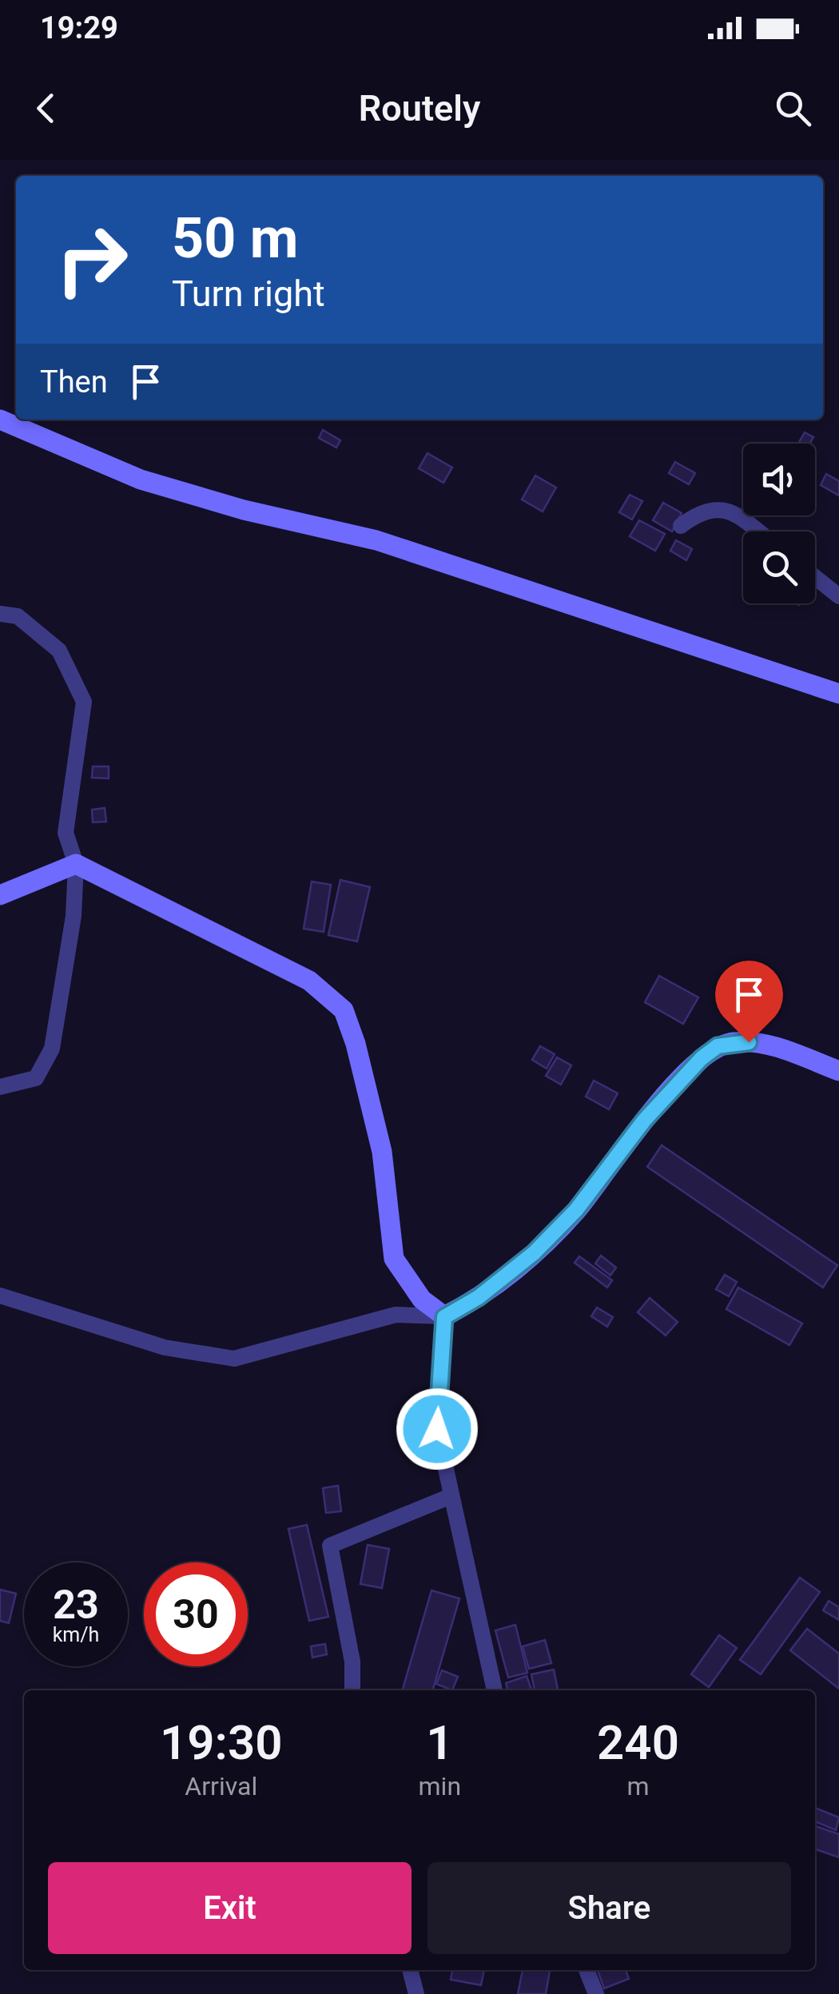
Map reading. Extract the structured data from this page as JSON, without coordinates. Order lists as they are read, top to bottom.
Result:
{
  "page": {
    "status": "19:29",
    "header": "Routely",
    "turn": ["50 m", "Turn right"],
    "then": "Then",
    "speed": "23 km/h",
    "limit": "30",
    "eta": [
      "19:30",
      "Arrival",
      "1",
      "min",
      "240",
      "m"
    ],
    "buttons": ["Exit", "Share"]
  }
}
